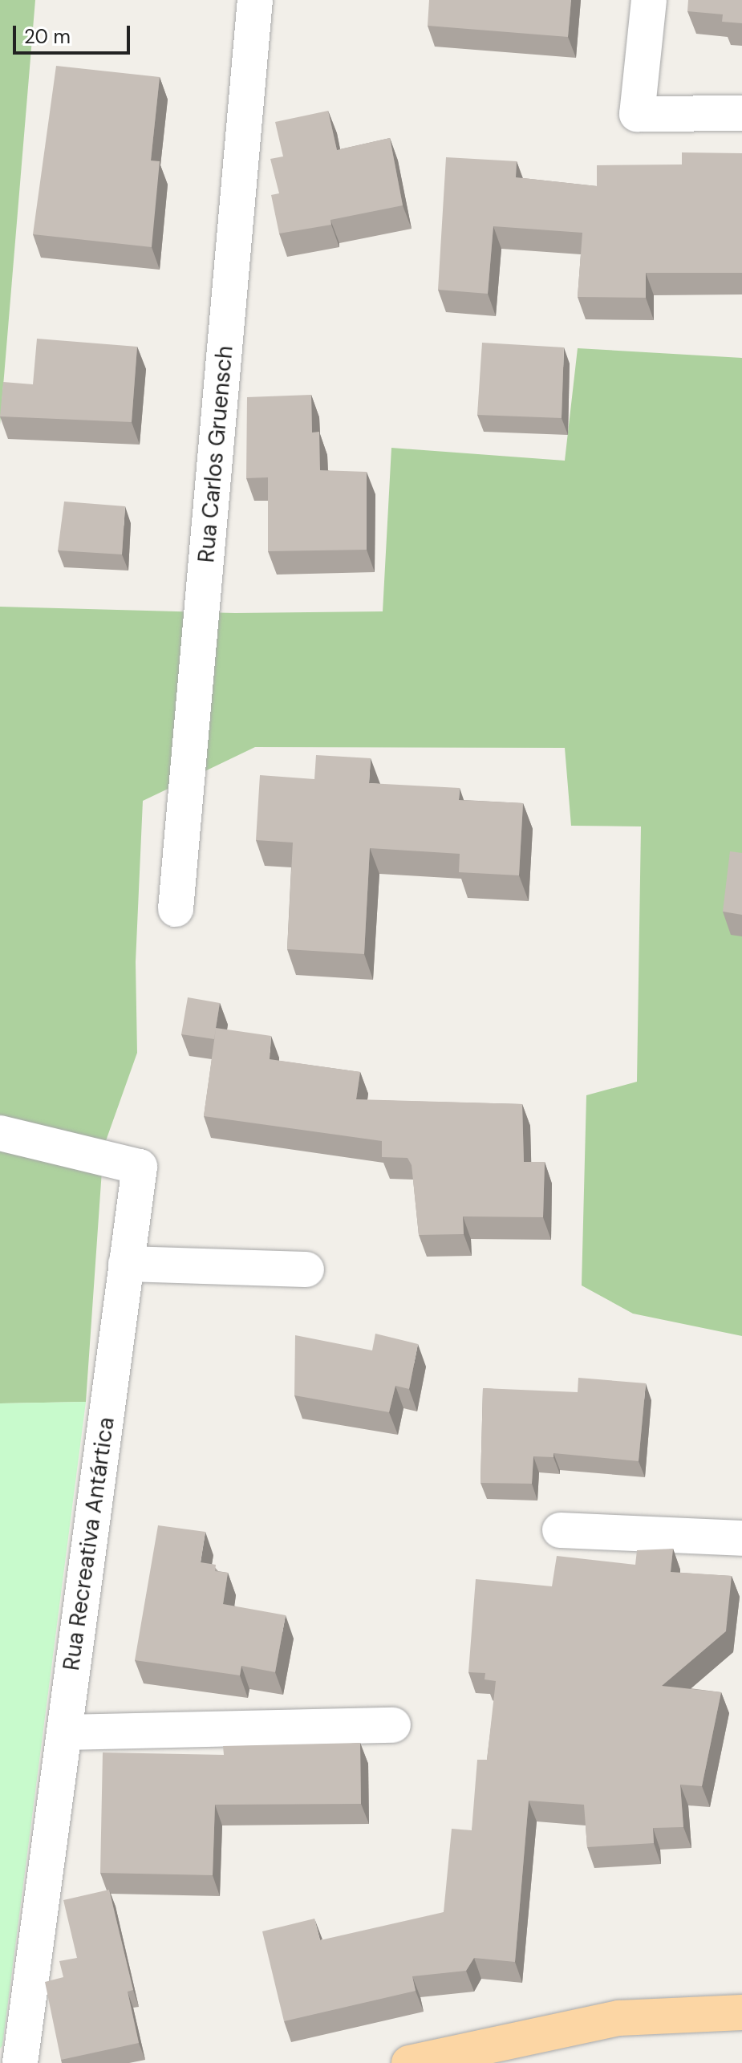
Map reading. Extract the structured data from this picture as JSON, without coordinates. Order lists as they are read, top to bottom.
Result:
{
  "streets": {
    "street": ["Rua Carlos Gruensch", "Rua Recreativa Antártica"]
  },
  "scale_bar": "20 m"
}
